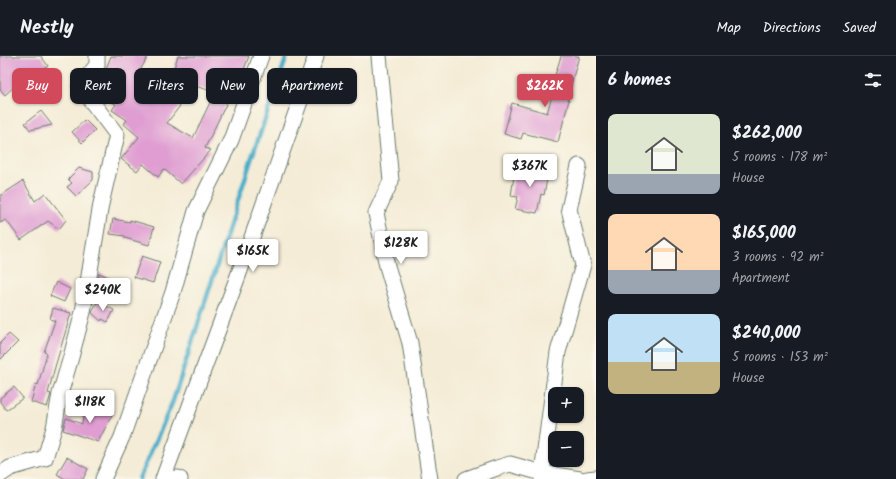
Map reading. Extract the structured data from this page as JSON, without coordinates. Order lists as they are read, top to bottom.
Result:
{
  "page": {
    "header": "Nestly",
    "nav": ["Map", "Directions", "Saved"],
    "heading": "6 homes",
    "chip": [
      "Buy",
      "Rent",
      "Filters",
      "New",
      "Apartment"
    ],
    "price": [
      "$262K",
      "$367K",
      "$128K",
      "$165K",
      "$240K",
      "$118K"
    ],
    "list": [
      {
        "name": "$262,000",
        "note": "5 rooms · 178 m² · House"
      },
      {
        "name": "$165,000",
        "note": "3 rooms · 92 m² · Apartment"
      },
      {
        "name": "$240,000",
        "note": "5 rooms · 153 m² · House"
      }
    ],
    "map_buttons": ["+", "−"]
  }
}
